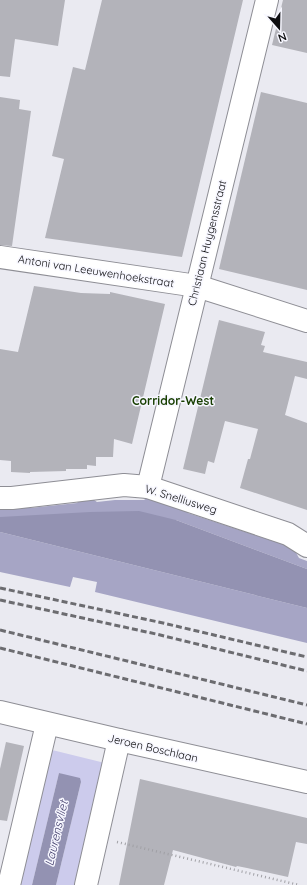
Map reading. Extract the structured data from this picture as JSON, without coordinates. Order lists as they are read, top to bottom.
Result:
{
  "streets": {
    "street": [
      "Christiaan Huygensstraat",
      "Antoni van Leeuwenhoekstraat",
      "W. Snelliusweg",
      "Jeroen Boschlaan"
    ]
  },
  "crossings": [
    ["Christiaan Huygensstraat", "Antoni van Leeuwenhoekstraat"],
    ["Christiaan Huygensstraat", "W. Snelliusweg"]
  ],
  "districts": ["Corridor-West"],
  "water": ["Laurensvliet"],
  "north": "bottom"
}
